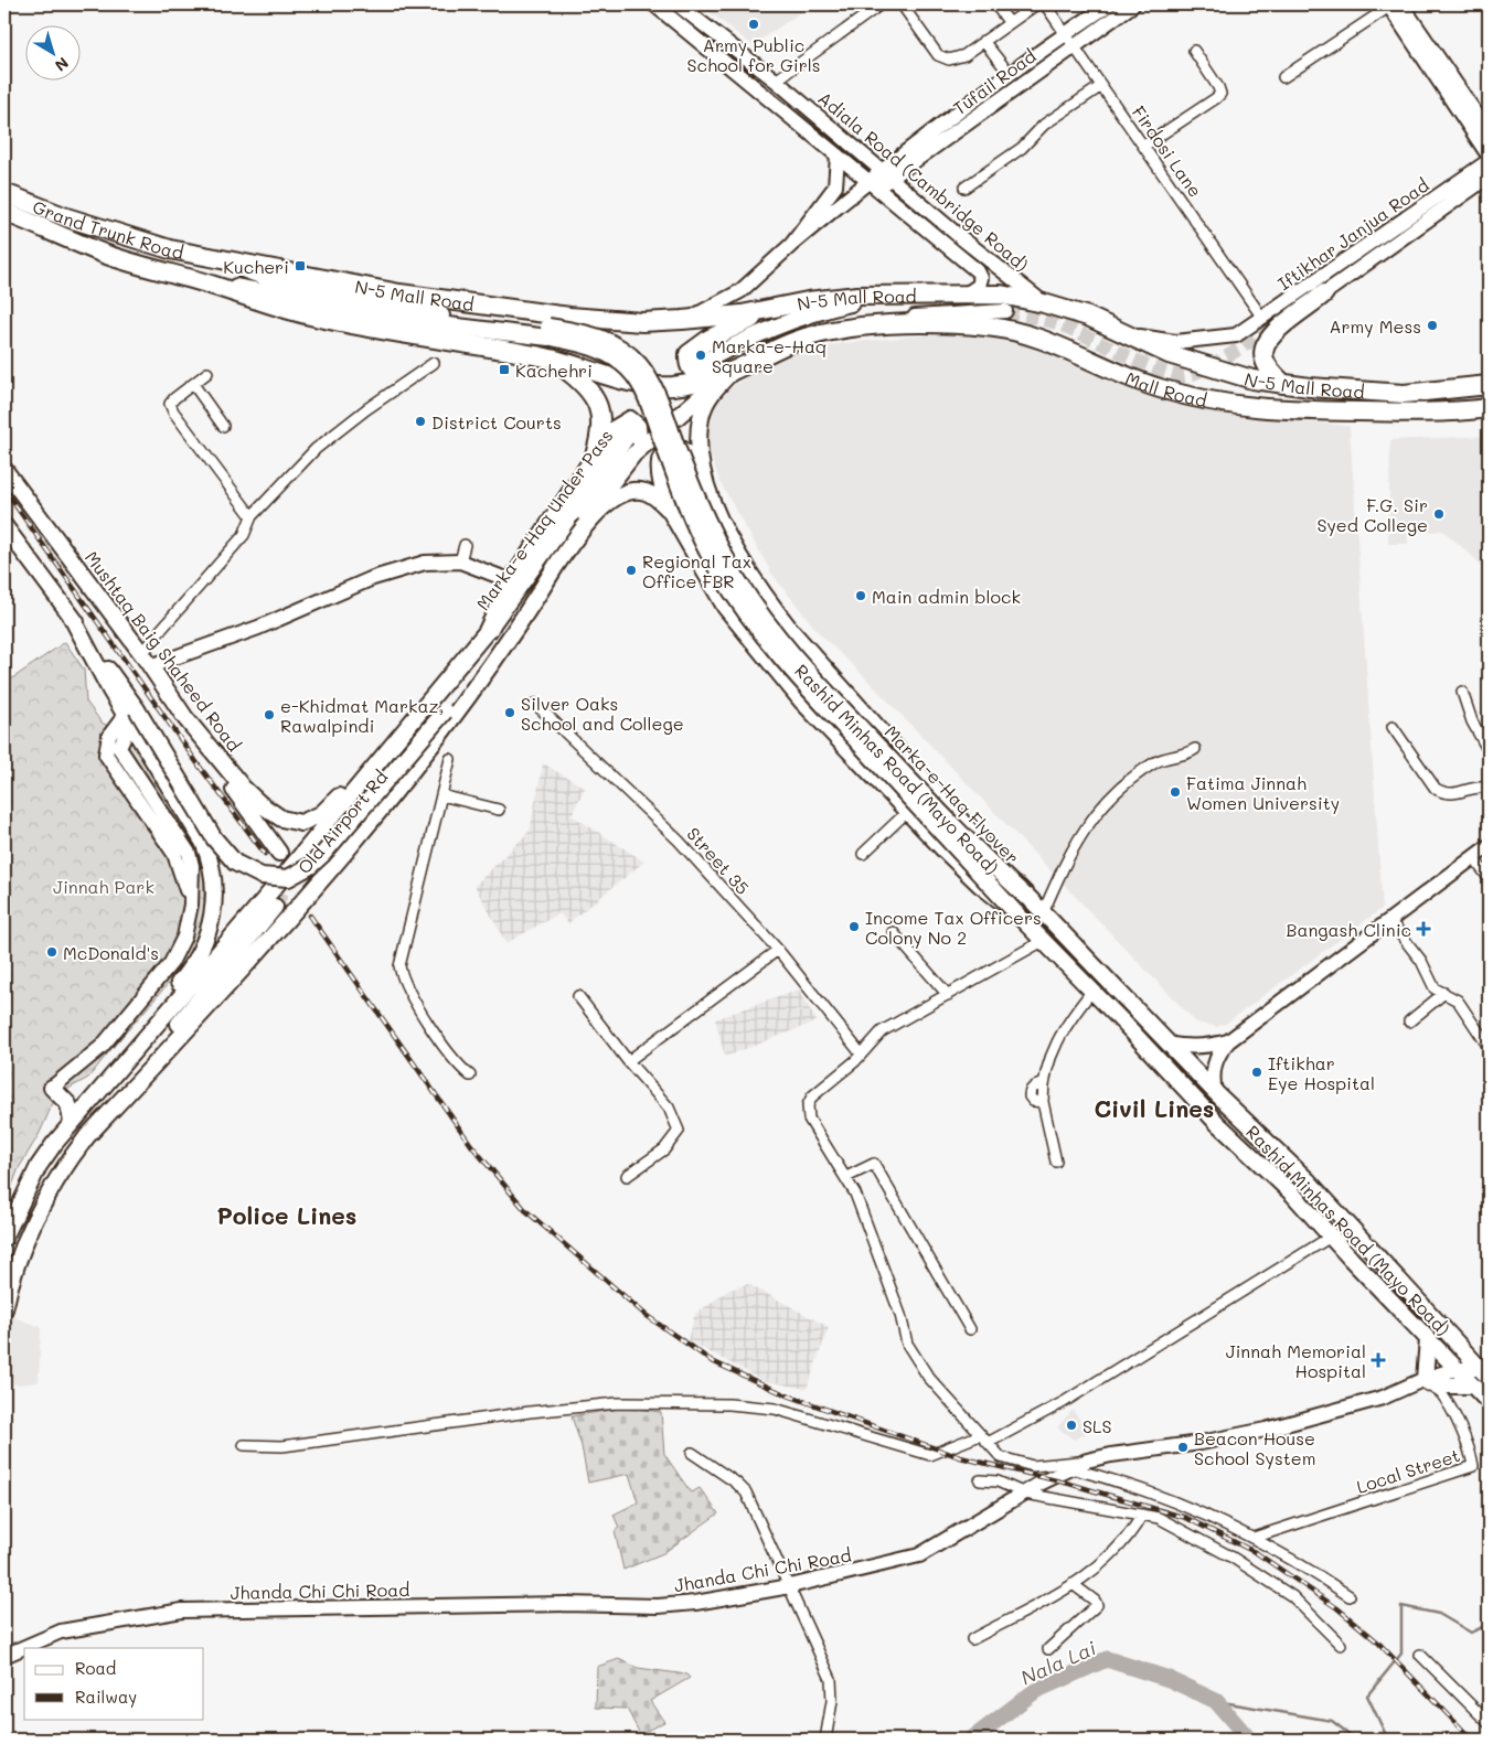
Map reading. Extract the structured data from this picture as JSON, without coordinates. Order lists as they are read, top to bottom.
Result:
{
  "streets": {
    "highway": ["Grand Trunk Road", "N-5 Mall Road", "Mall Road"],
    "main road": [
      "Tufail Road",
      "Adiala Road (Cambridge Road)",
      "Iftikhar Janjua Road",
      "Marka-e-Haq Under Pass",
      "Mushtaq Baig Shaheed Road",
      "Rashid Minhas Road (Mayo Road)",
      "Marka-e-Haq Flyover",
      "Old Airport Rd",
      "Jhanda Chi Chi Road"
    ],
    "street": ["Firdosi Lane", "Street 35", "Local Street"]
  },
  "crossings": [
    ["Tufail Road", "Firdosi Lane"],
    ["Tufail Road", "Adiala Road (Cambridge Road)"],
    ["Firdosi Lane", "Iftikhar Janjua Road"],
    ["Adiala Road (Cambridge Road)", "N-5 Mall Road"],
    ["Grand Trunk Road", "N-5 Mall Road"],
    ["Grand Trunk Road", "Mall Road"],
    ["Grand Trunk Road", "Rashid Minhas Road (Mayo Road)"],
    ["Grand Trunk Road", "Marka-e-Haq Flyover"],
    ["Grand Trunk Road", "Old Airport Rd"],
    ["Iftikhar Janjua Road", "N-5 Mall Road"],
    ["N-5 Mall Road", "Marka-e-Haq Flyover"],
    ["Mall Road", "Rashid Minhas Road (Mayo Road)"],
    ["Mall Road", "Old Airport Rd"],
    ["Marka-e-Haq Under Pass", "Old Airport Rd"],
    ["Mushtaq Baig Shaheed Road", "Old Airport Rd"],
    ["Rashid Minhas Road (Mayo Road)", "Marka-e-Haq Flyover"],
    ["Rashid Minhas Road (Mayo Road)", "Old Airport Rd"],
    ["Rashid Minhas Road (Mayo Road)", "Jhanda Chi Chi Road"],
    ["Local Street", "Jhanda Chi Chi Road"]
  ],
  "districts": ["Civil Lines", "Police Lines"],
  "water": ["Nala Lai"],
  "parks": ["Jinnah Park"],
  "places": {
    "other": [
      "Army Public School for Girls",
      "Army Mess",
      "Marka-e-Haq Square",
      "District Courts",
      "F.G. Sir Syed College",
      "Regional Tax Office FBR",
      "Main admin block",
      "Silver Oaks School and College",
      "e-Khidmat Markaz, Rawalpindi",
      "Fatima Jinnah Women University",
      "Income Tax Officers Colony No 2",
      "McDonald's",
      "Iftikhar Eye Hospital",
      "SLS",
      "Beacon House School System"
    ],
    "transit": ["Kucheri", "Kachehri"],
    "health": ["Bangash Clinic", "Jinnah Memorial Hospital"]
  },
  "legend": ["Road", "Railway"],
  "north": "bottom right"
}
